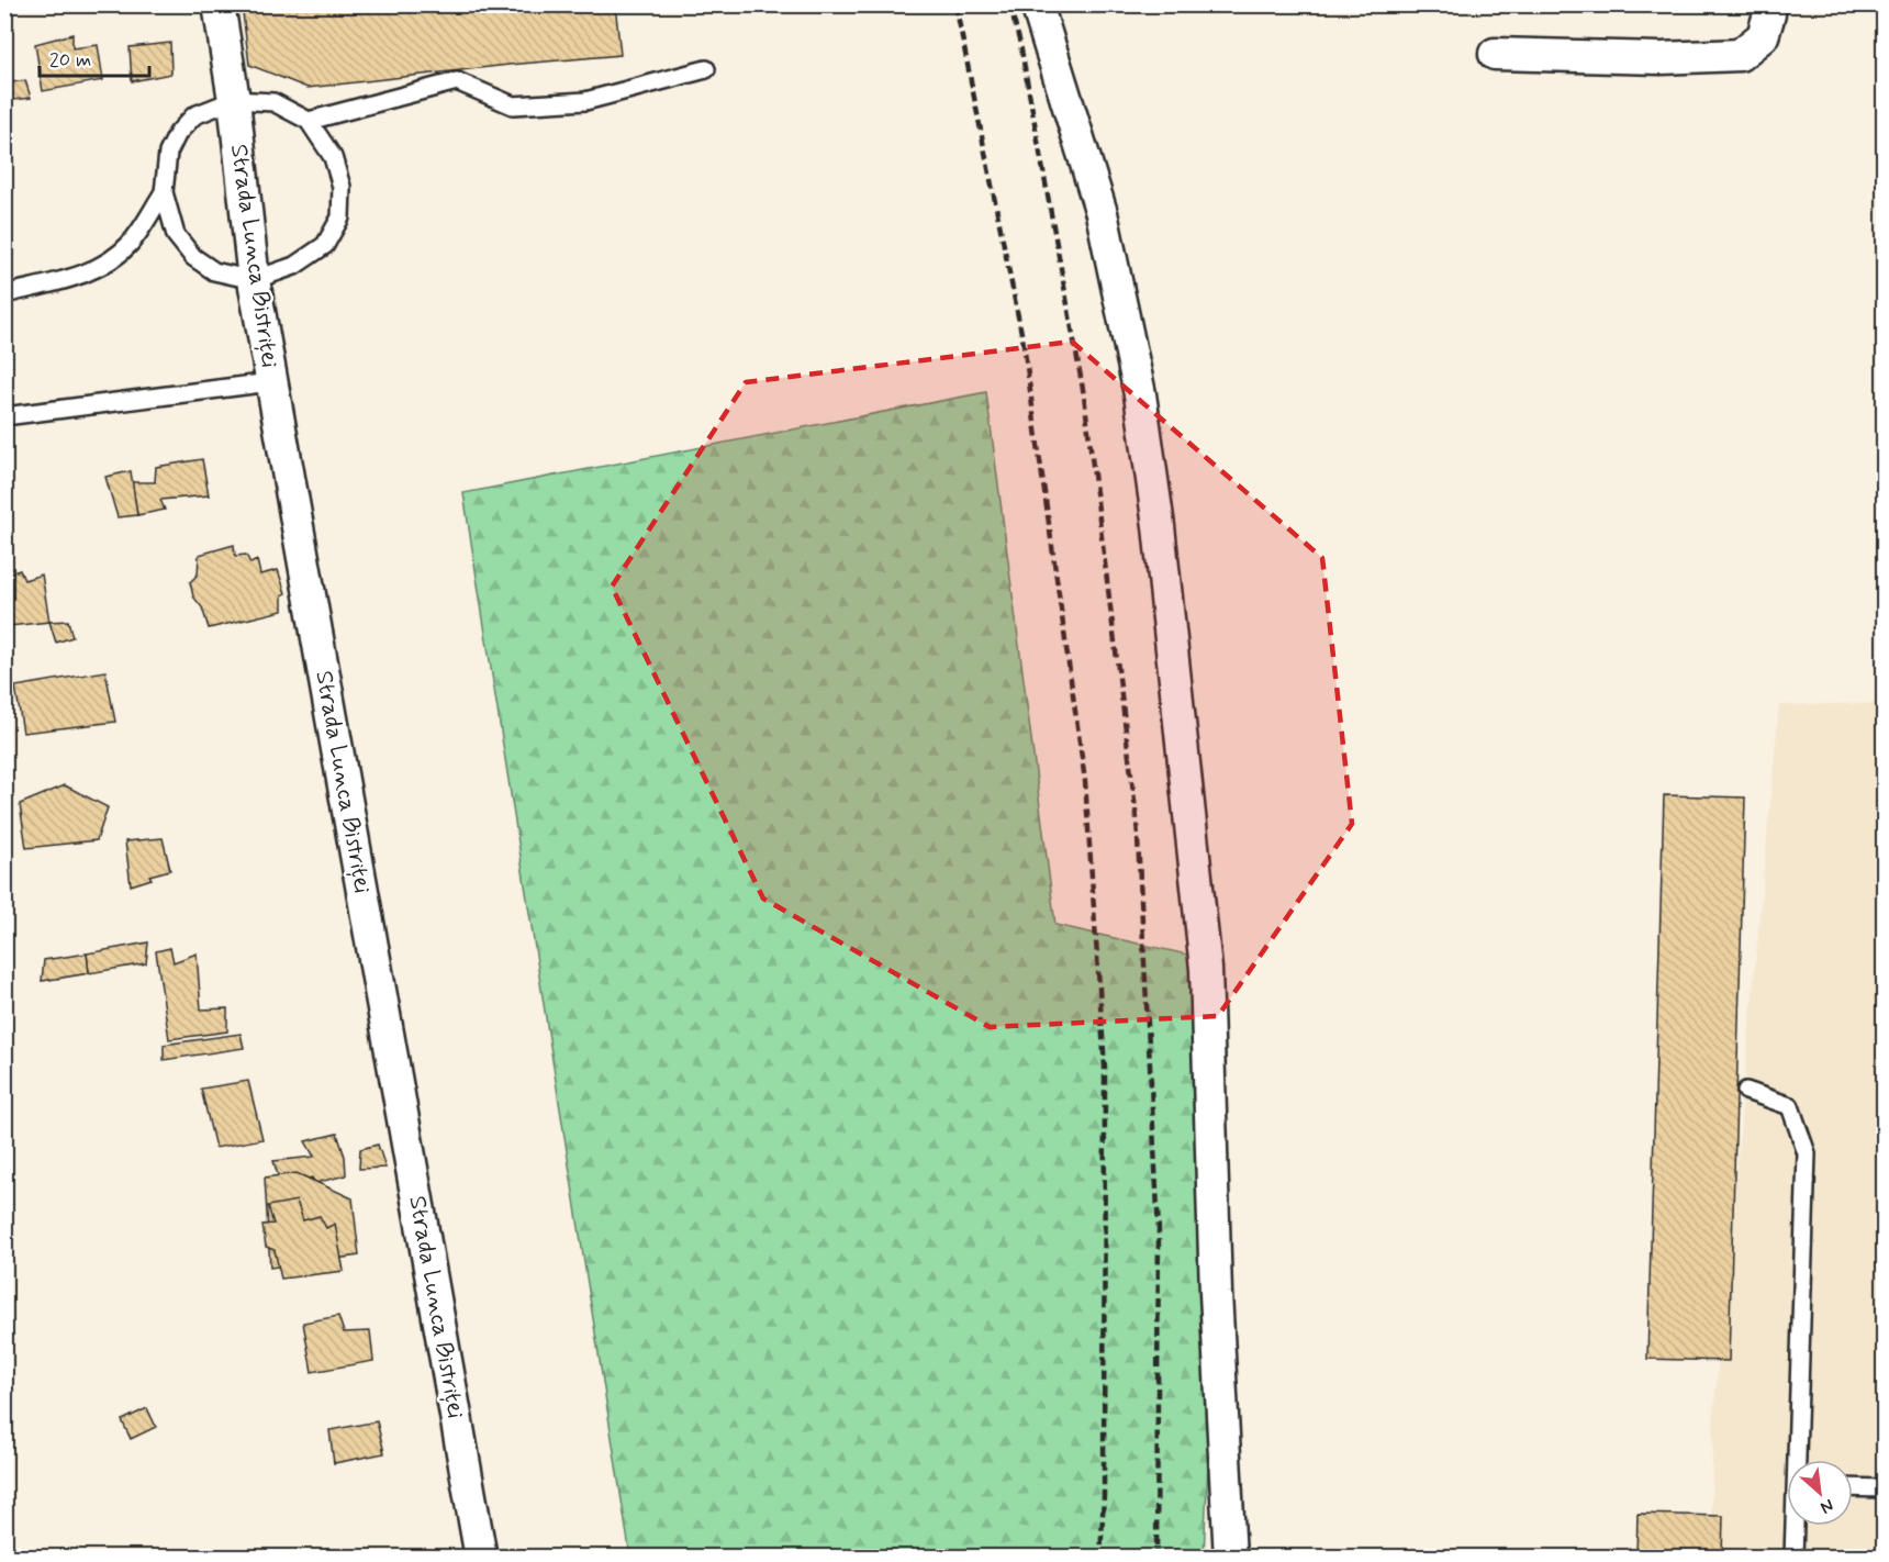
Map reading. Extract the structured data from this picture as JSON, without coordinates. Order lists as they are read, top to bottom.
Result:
{
  "streets": {
    "street": ["Strada Lunca Bistriței"]
  },
  "scale_bar": "20 m",
  "north": "bottom right"
}
